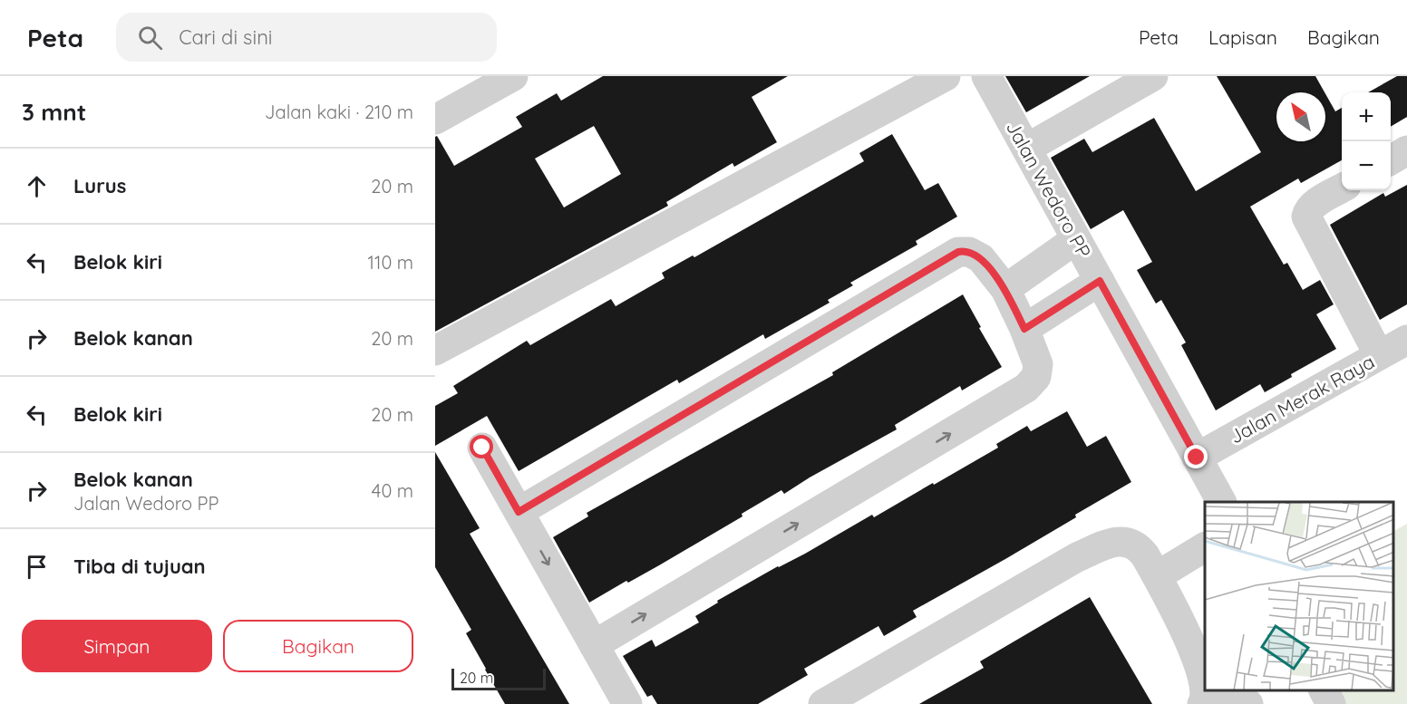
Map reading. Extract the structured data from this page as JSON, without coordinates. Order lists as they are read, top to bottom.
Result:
{
  "streets": {
    "street": ["Jalan Wedoro PP", "Jalan Merak Raya"]
  },
  "crossings": [
    ["Jalan Wedoro PP", "Jalan Merak Raya"]
  ],
  "scale_bar": "20 m",
  "north": "top left",
  "page": {
    "header": "Peta",
    "search": "Cari di sini",
    "nav": ["Peta", "Lapisan", "Bagikan"],
    "heading": ["3 mnt", "Jalan kaki · 210 m"],
    "map_buttons": ["+", "−"],
    "list": [
      ["Lurus", "20 m"],
      ["Belok kiri", "110 m"],
      ["Belok kanan", "20 m"],
      ["Belok kiri", "20 m"],
      ["Belok kanan", "Jalan Wedoro PP", "40 m"],
      "Tiba di tujuan"
    ],
    "buttons": ["Simpan", "Bagikan"],
    "scale": "20 m"
  }
}
